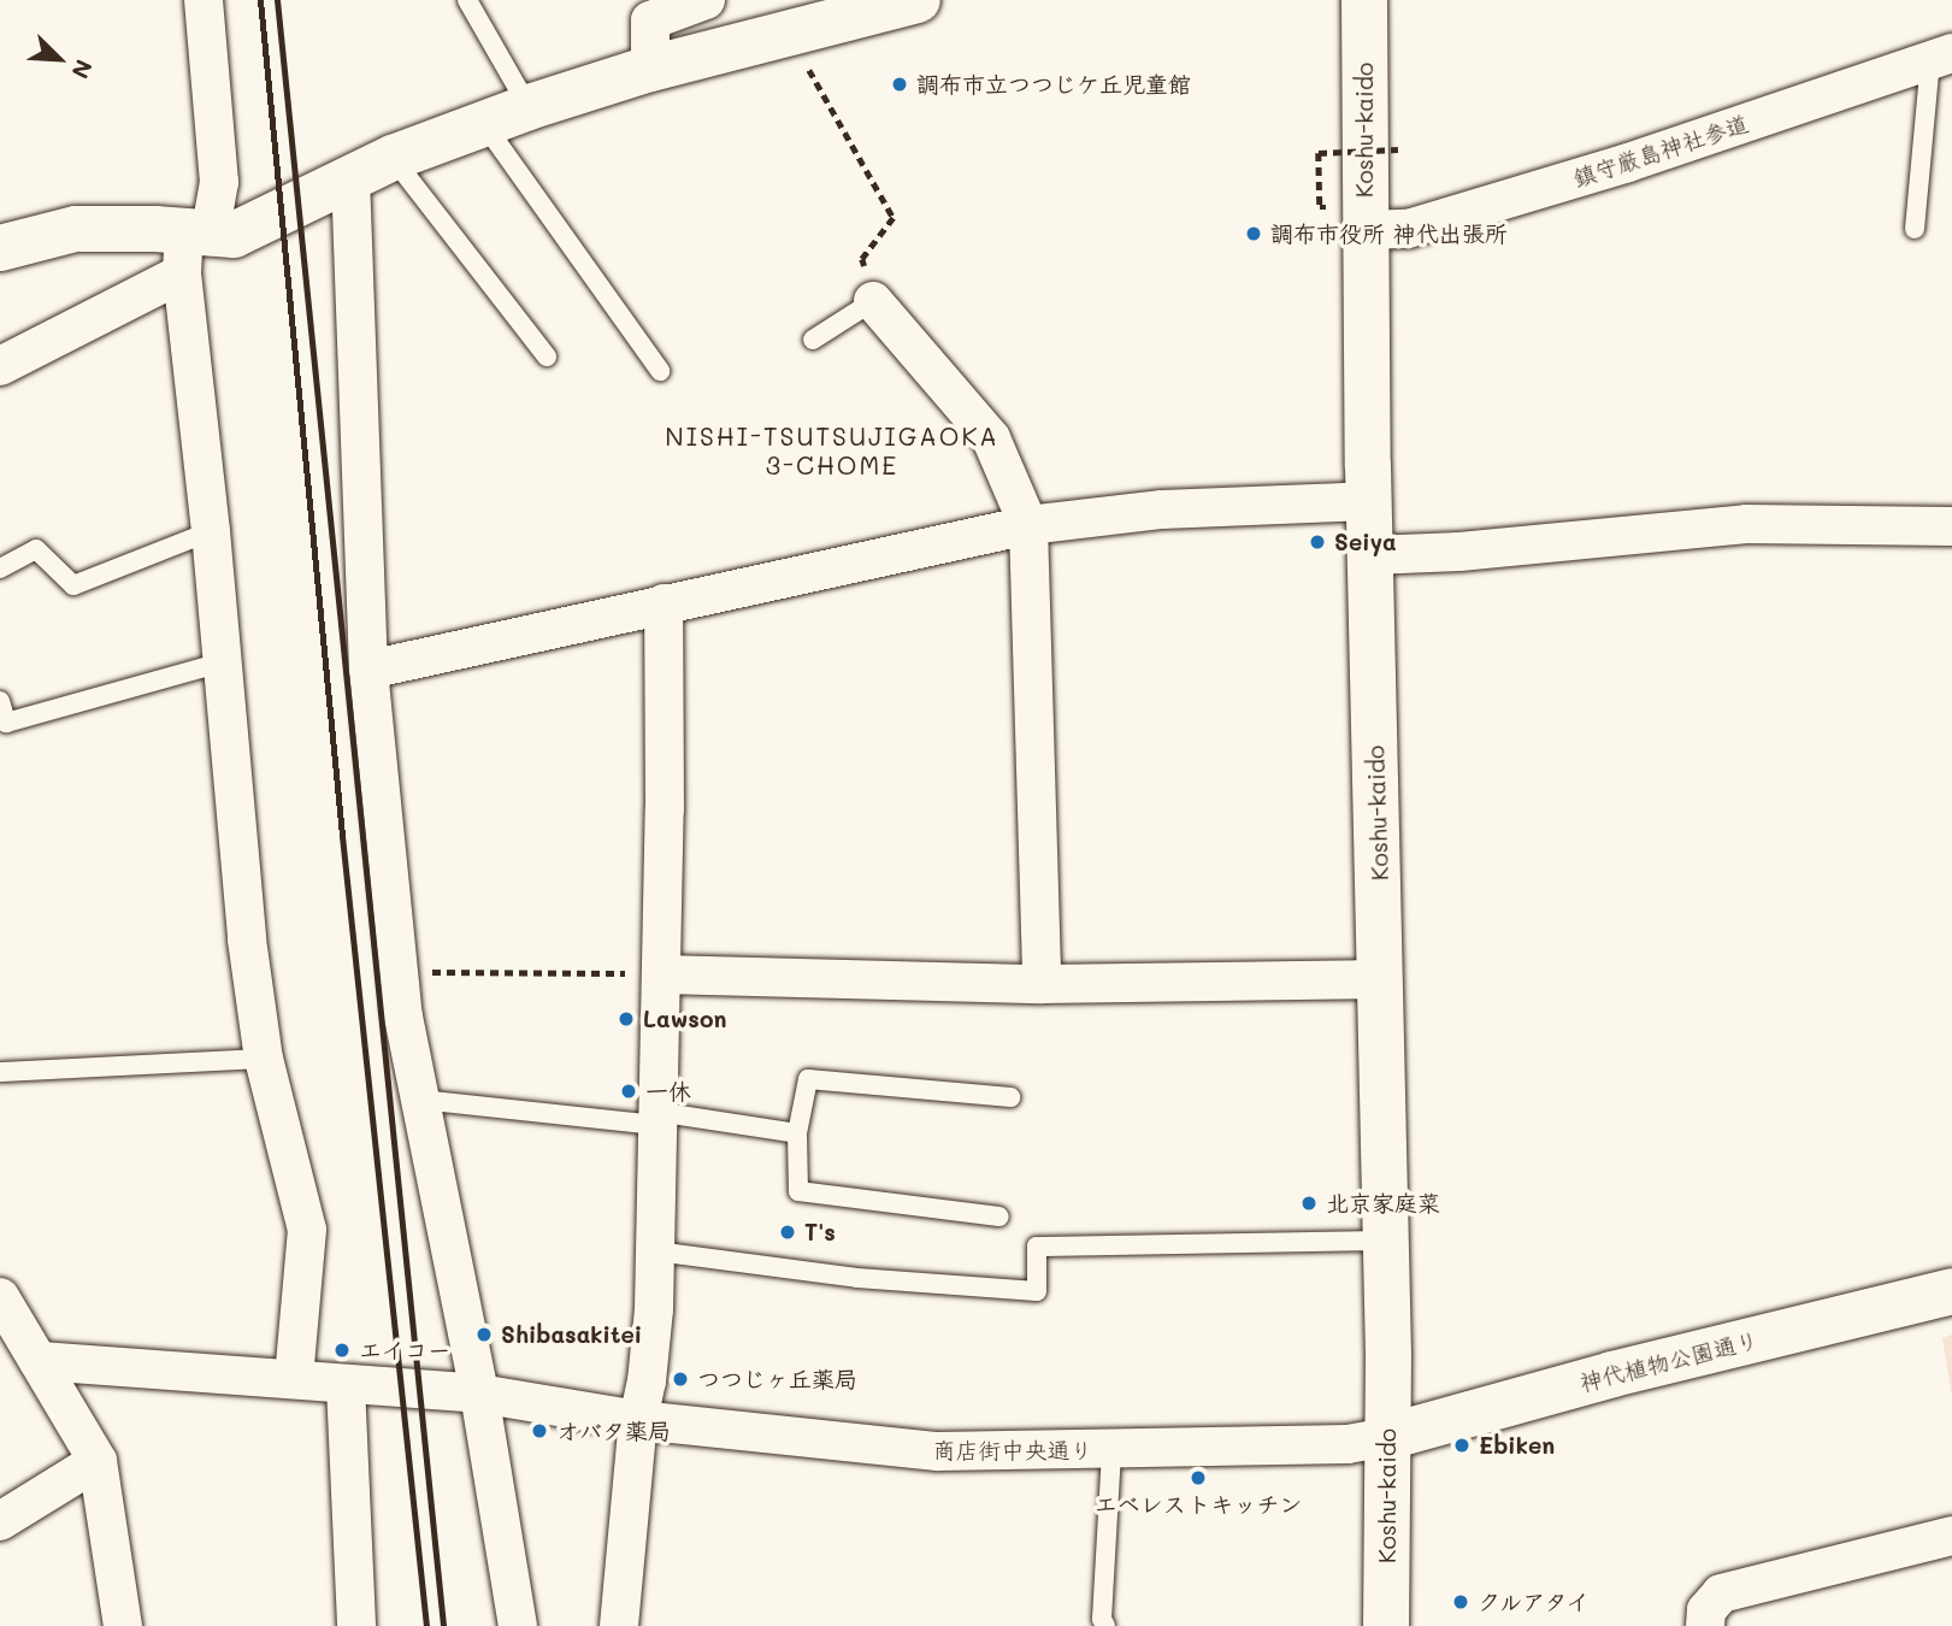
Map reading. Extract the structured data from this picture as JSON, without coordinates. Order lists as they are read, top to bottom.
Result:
{
  "streets": {
    "main road": ["Koshu-kaido", "神代植物公園通り"],
    "street": ["鎮守厳島神社参道", "商店街中央通り"]
  },
  "crossings": [
    ["Koshu-kaido", "鎮守厳島神社参道"],
    ["Koshu-kaido", "神代植物公園通り"],
    ["Koshu-kaido", "商店街中央通り"],
    ["神代植物公園通り", "商店街中央通り"]
  ],
  "districts": ["NISHI-TSUTSUJIGAOKA 3-CHOME"],
  "places": [
    "調布市立つつじケ丘児童館",
    "調布市役所 神代出張所",
    "Seiya",
    "Lawson",
    "一休",
    "北京家庭菜",
    "T's",
    "Shibasakitei",
    "エイコー",
    "つつじヶ丘薬局",
    "オバタ薬局",
    "Ebiken",
    "エベレストキッチン",
    "クルアタイ"
  ],
  "north": "bottom right"
}
